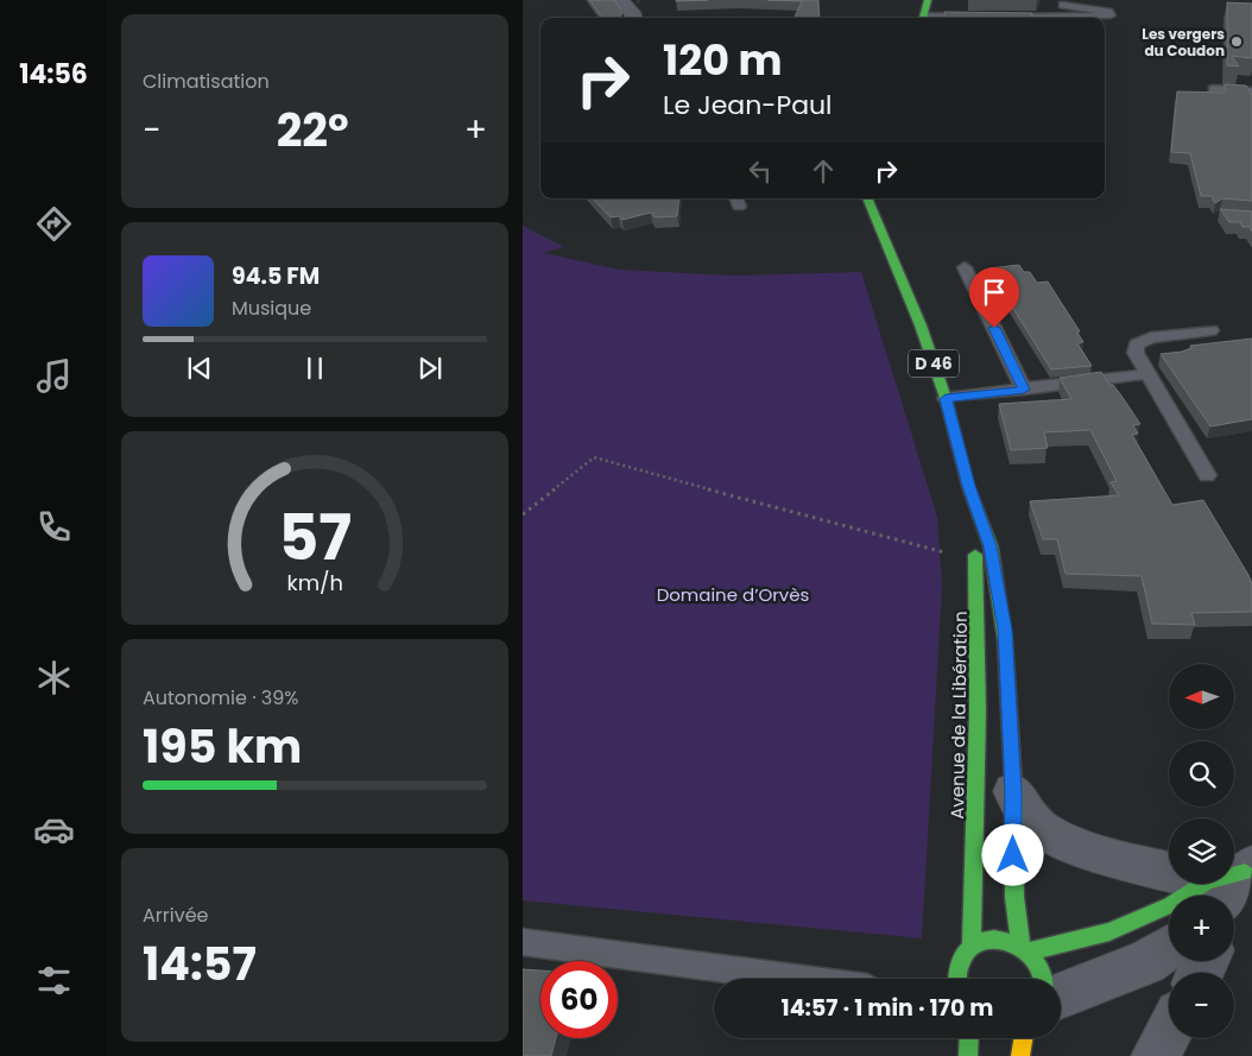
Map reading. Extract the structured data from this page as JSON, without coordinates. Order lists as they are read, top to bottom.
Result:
{
  "streets": {
    "main road": ["D 46", "Avenue de la Libération"]
  },
  "parks": ["Domaine d’Orvès"],
  "places": ["Les vergers du Coudon"],
  "north": "left",
  "page": {
    "tabs": "14:56",
    "tile": [
      "Climatisation",
      ["Autonomie · 39%", "195 km"],
      ["Arrivée", "14:57"]
    ],
    "turn": ["120 m", "Le Jean-Paul"],
    "heat": ["−", "22°", "+"],
    "song": ["94.5 FM", "Musique"],
    "map_buttons": ["+", "−"],
    "limit": "60",
    "trip": "14:57 · 1 min · 170 m",
    "gauge": ["57", "km/h"]
  }
}
